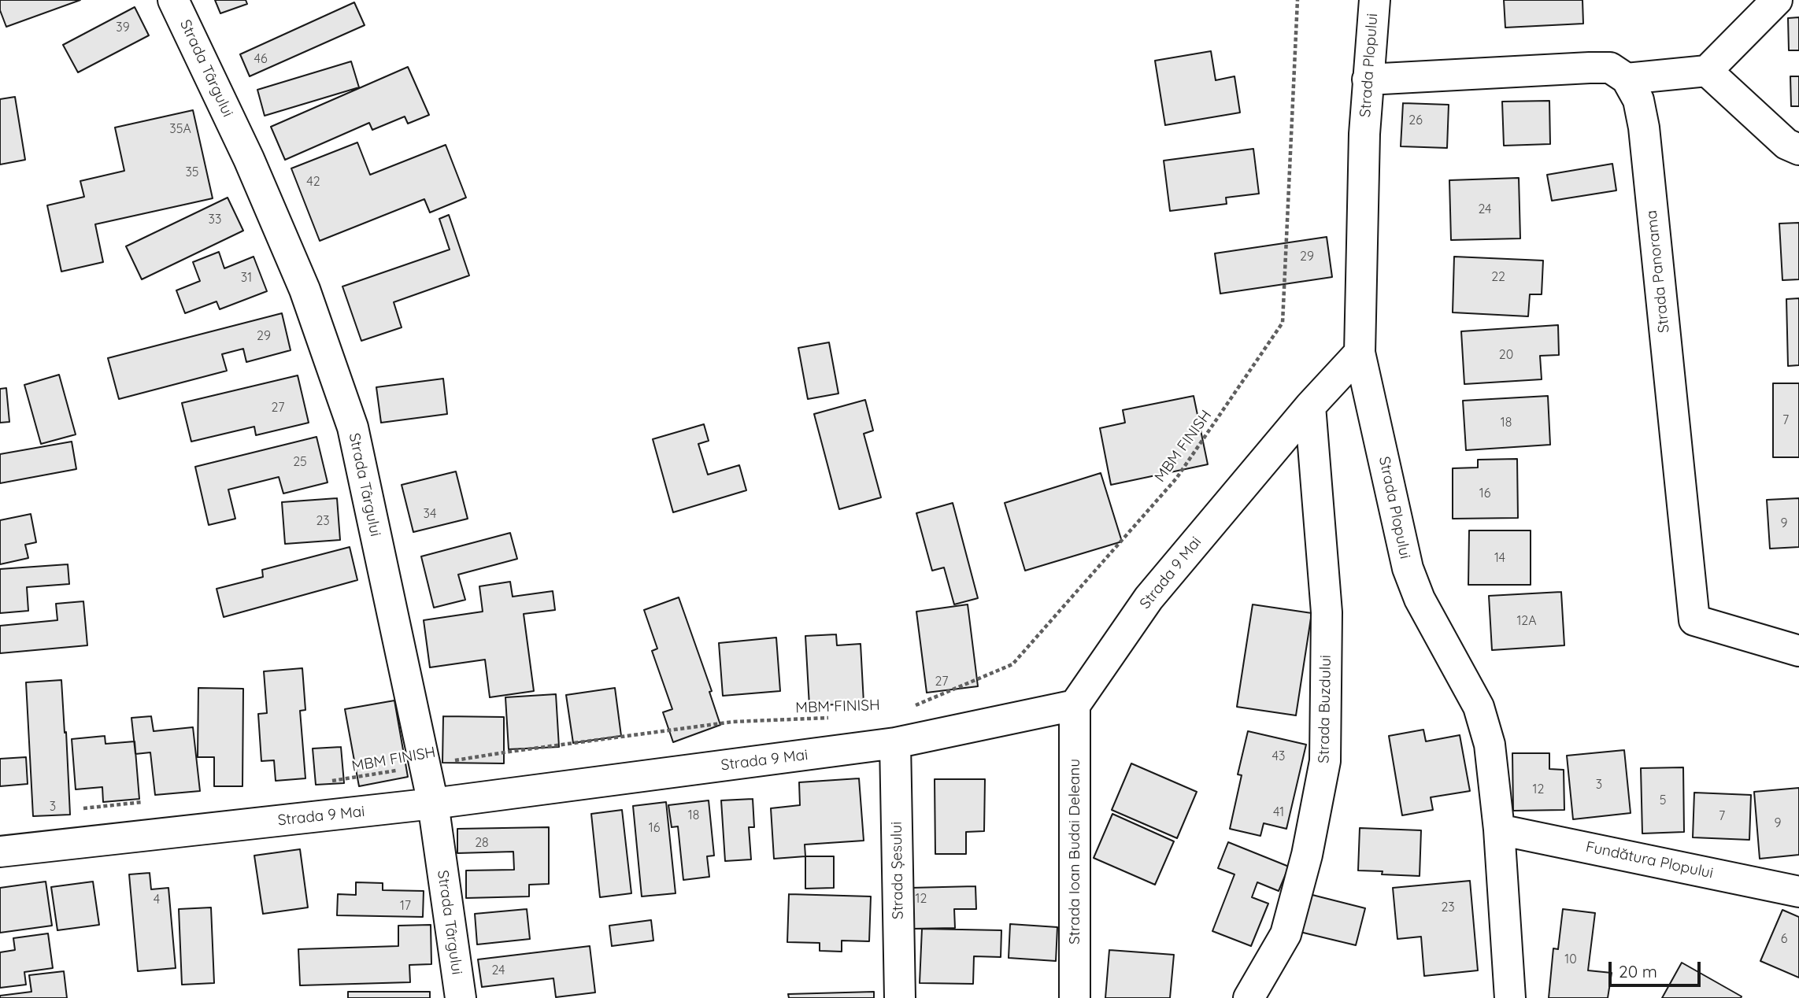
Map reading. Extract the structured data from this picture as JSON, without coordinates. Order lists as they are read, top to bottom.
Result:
{
  "streets": {
    "street": [
      "Strada Plopului",
      "Strada Târgului",
      "Strada Panorama",
      "Strada 9 Mai",
      "Strada Buzdului",
      "Strada Ioan Budai Deleanu",
      "Fundătura Plopului",
      "Strada Șesului"
    ],
    "path": ["MBM FINISH"]
  },
  "crossings": [
    ["Strada Plopului", "Strada 9 Mai"],
    ["Strada Plopului", "Fundătura Plopului"],
    ["Strada Târgului", "Strada 9 Mai"],
    ["Strada 9 Mai", "Strada Buzdului"],
    ["Strada 9 Mai", "Strada Ioan Budai Deleanu"],
    ["Strada 9 Mai", "Strada Șesului"]
  ],
  "house_numbers": [
    "39",
    "46",
    "26",
    "35A",
    "35",
    "42",
    "24",
    "33",
    "29",
    "22",
    "31",
    "29",
    "20",
    "27",
    "7",
    "18",
    "25",
    "16",
    "34",
    "23",
    "9",
    "14",
    "12A",
    "27",
    "43",
    "3",
    "12",
    "5",
    "3",
    "41",
    "18",
    "7",
    "9",
    "16",
    "28",
    "12",
    "4",
    "17",
    "23",
    "6",
    "10",
    "24"
  ],
  "scale_bar": "20 m"
}
